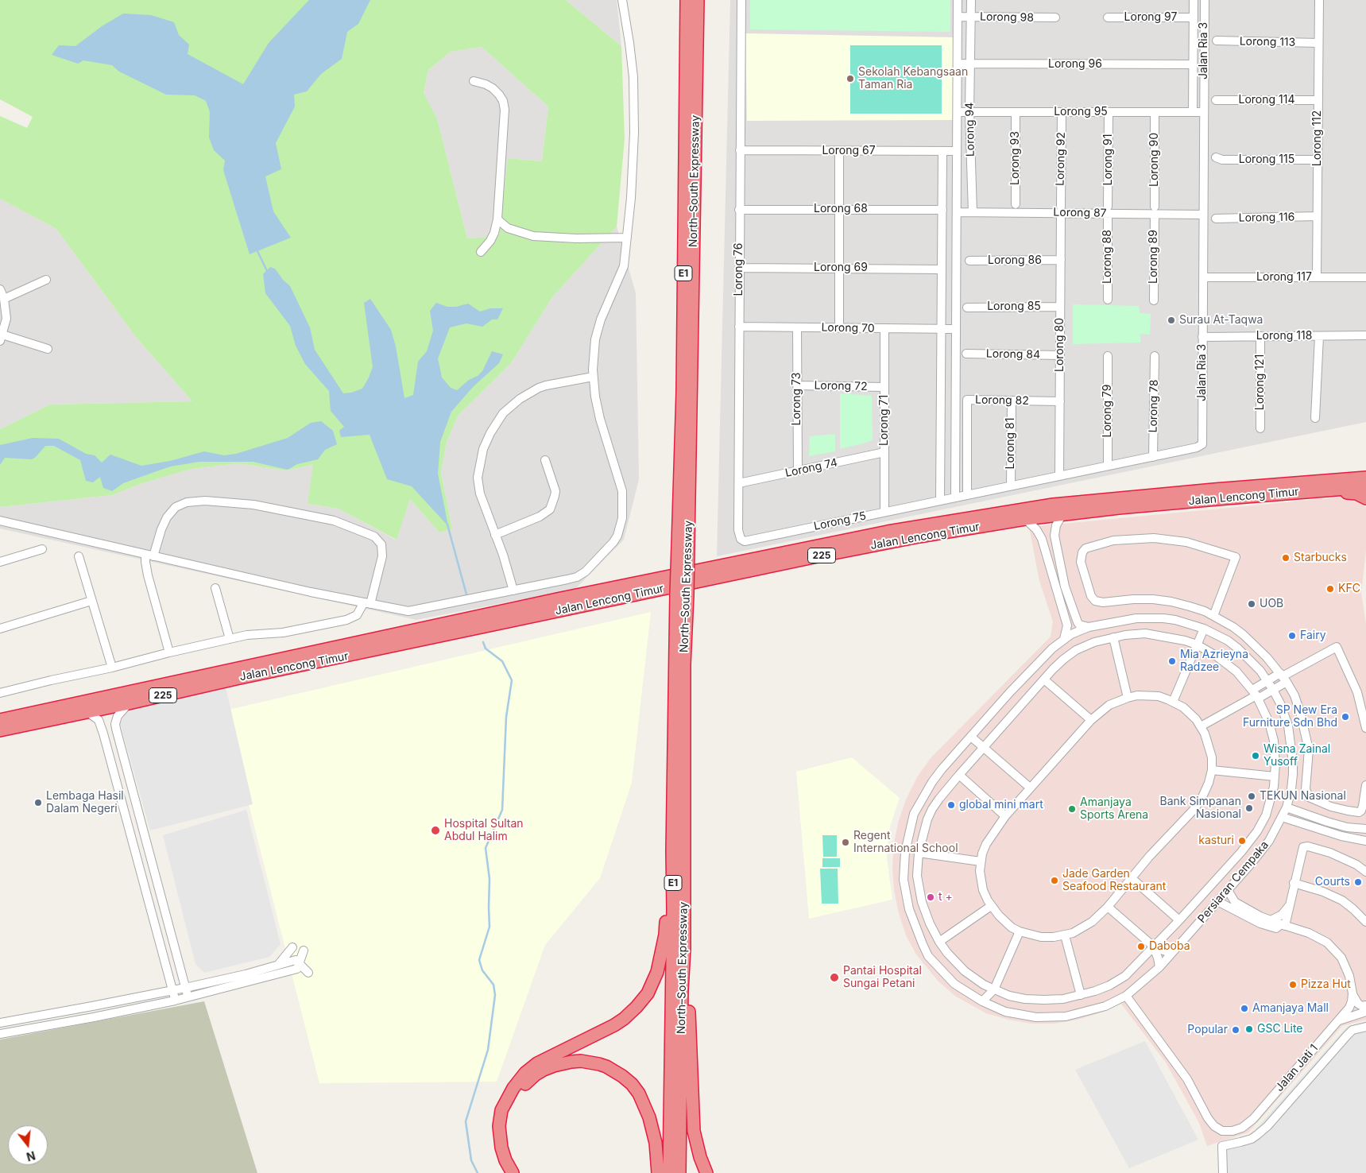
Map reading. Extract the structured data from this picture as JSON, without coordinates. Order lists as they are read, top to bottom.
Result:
{
  "streets": {
    "highway": [
      "North–South Expressway",
      "E1",
      "Jalan Lencong Timur",
      "225"
    ],
    "street": [
      "Lorong 98",
      "Lorong 97",
      "Lorong 113",
      "Jalan Ria 3",
      "Lorong 96",
      "Lorong 114",
      "Lorong 95",
      "Lorong 94",
      "Lorong 112",
      "Lorong 67",
      "Lorong 93",
      "Lorong 92",
      "Lorong 91",
      "Lorong 90",
      "Lorong 115",
      "Lorong 68",
      "Lorong 87",
      "Lorong 116",
      "Lorong 88",
      "Lorong 89",
      "Lorong 86",
      "Lorong 69",
      "Lorong 76",
      "Lorong 117",
      "Lorong 85",
      "Lorong 70",
      "Lorong 118",
      "Lorong 80",
      "Lorong 84",
      "Lorong 121",
      "Lorong 72",
      "Lorong 73",
      "Lorong 82",
      "Lorong 78",
      "Lorong 79",
      "Lorong 71",
      "Lorong 81",
      "Lorong 74",
      "Lorong 75",
      "Persiaran Cempaka",
      "Jalan Jati 1"
    ]
  },
  "crossings": [
    ["Lorong 98", "Lorong 94"],
    ["Lorong 113", "Lorong 112"],
    ["Jalan Ria 3", "Lorong 95"],
    ["Jalan Ria 3", "Lorong 87"],
    ["Jalan Ria 3", "Lorong 117"],
    ["Jalan Ria 3", "Lorong 118"],
    ["Jalan Ria 3", "Lorong 80"],
    ["Jalan Ria 3", "Lorong 82"],
    ["Jalan Ria 3", "Lorong 78"],
    ["Jalan Ria 3", "Lorong 79"],
    ["Jalan Ria 3", "Lorong 81"],
    ["Jalan Ria 3", "Lorong 75"],
    ["Lorong 96", "Lorong 94"],
    ["Lorong 114", "Lorong 112"],
    ["Lorong 95", "Lorong 94"],
    ["Lorong 95", "Lorong 93"],
    ["Lorong 95", "Lorong 92"],
    ["Lorong 95", "Lorong 91"],
    ["Lorong 95", "Lorong 90"],
    ["Lorong 94", "Lorong 87"],
    ["Lorong 112", "Lorong 115"],
    ["Lorong 112", "Lorong 116"],
    ["Lorong 112", "Lorong 117"],
    ["Lorong 67", "Lorong 76"],
    ["Lorong 92", "Lorong 87"],
    ["Lorong 92", "Lorong 80"],
    ["Lorong 91", "Lorong 87"],
    ["Lorong 91", "Lorong 88"],
    ["Lorong 90", "Lorong 87"],
    ["Lorong 90", "Lorong 89"],
    ["Lorong 68", "Lorong 76"],
    ["Lorong 87", "Lorong 88"],
    ["Lorong 87", "Lorong 89"],
    ["Lorong 87", "Lorong 80"],
    ["Lorong 86", "Lorong 80"],
    ["Lorong 69", "Lorong 76"],
    ["Lorong 76", "Lorong 70"],
    ["Lorong 76", "Lorong 74"],
    ["Lorong 76", "Lorong 75"],
    ["Lorong 85", "Lorong 80"],
    ["Lorong 70", "Lorong 73"],
    ["Lorong 70", "Lorong 71"],
    ["Lorong 118", "Lorong 121"],
    ["Lorong 80", "Lorong 84"],
    ["Lorong 80", "Lorong 82"],
    ["Lorong 72", "Lorong 73"],
    ["Lorong 72", "Lorong 71"],
    ["Lorong 73", "Lorong 74"],
    ["Lorong 82", "Lorong 81"],
    ["Lorong 71", "Lorong 74"],
    ["Lorong 71", "Lorong 75"]
  ],
  "places": [
    "Sekolah Kebangsaan Taman Ria",
    "Surau At-Taqwa",
    "Starbucks",
    "KFC",
    "UOB",
    "Fairy",
    "Mia Azrieyna Radzee",
    "SP New Era Furniture Sdn Bhd",
    "Wisna Zainal Yusoff",
    "TEKUN Nasional",
    "Lembaga Hasil Dalam Negeri",
    "global mini mart",
    "Bank Simpanan Nasional",
    "Amanjaya Sports Arena",
    "Hospital Sultan Abdul Halim",
    "kasturi",
    "Regent International School",
    "Jade Garden Seafood Restaurant",
    "Courts",
    "t +",
    "Daboba",
    "Pantai Hospital Sungai Petani",
    "Pizza Hut",
    "Amanjaya Mall",
    "GSC Lite",
    "Popular"
  ],
  "north": "bottom"
}
